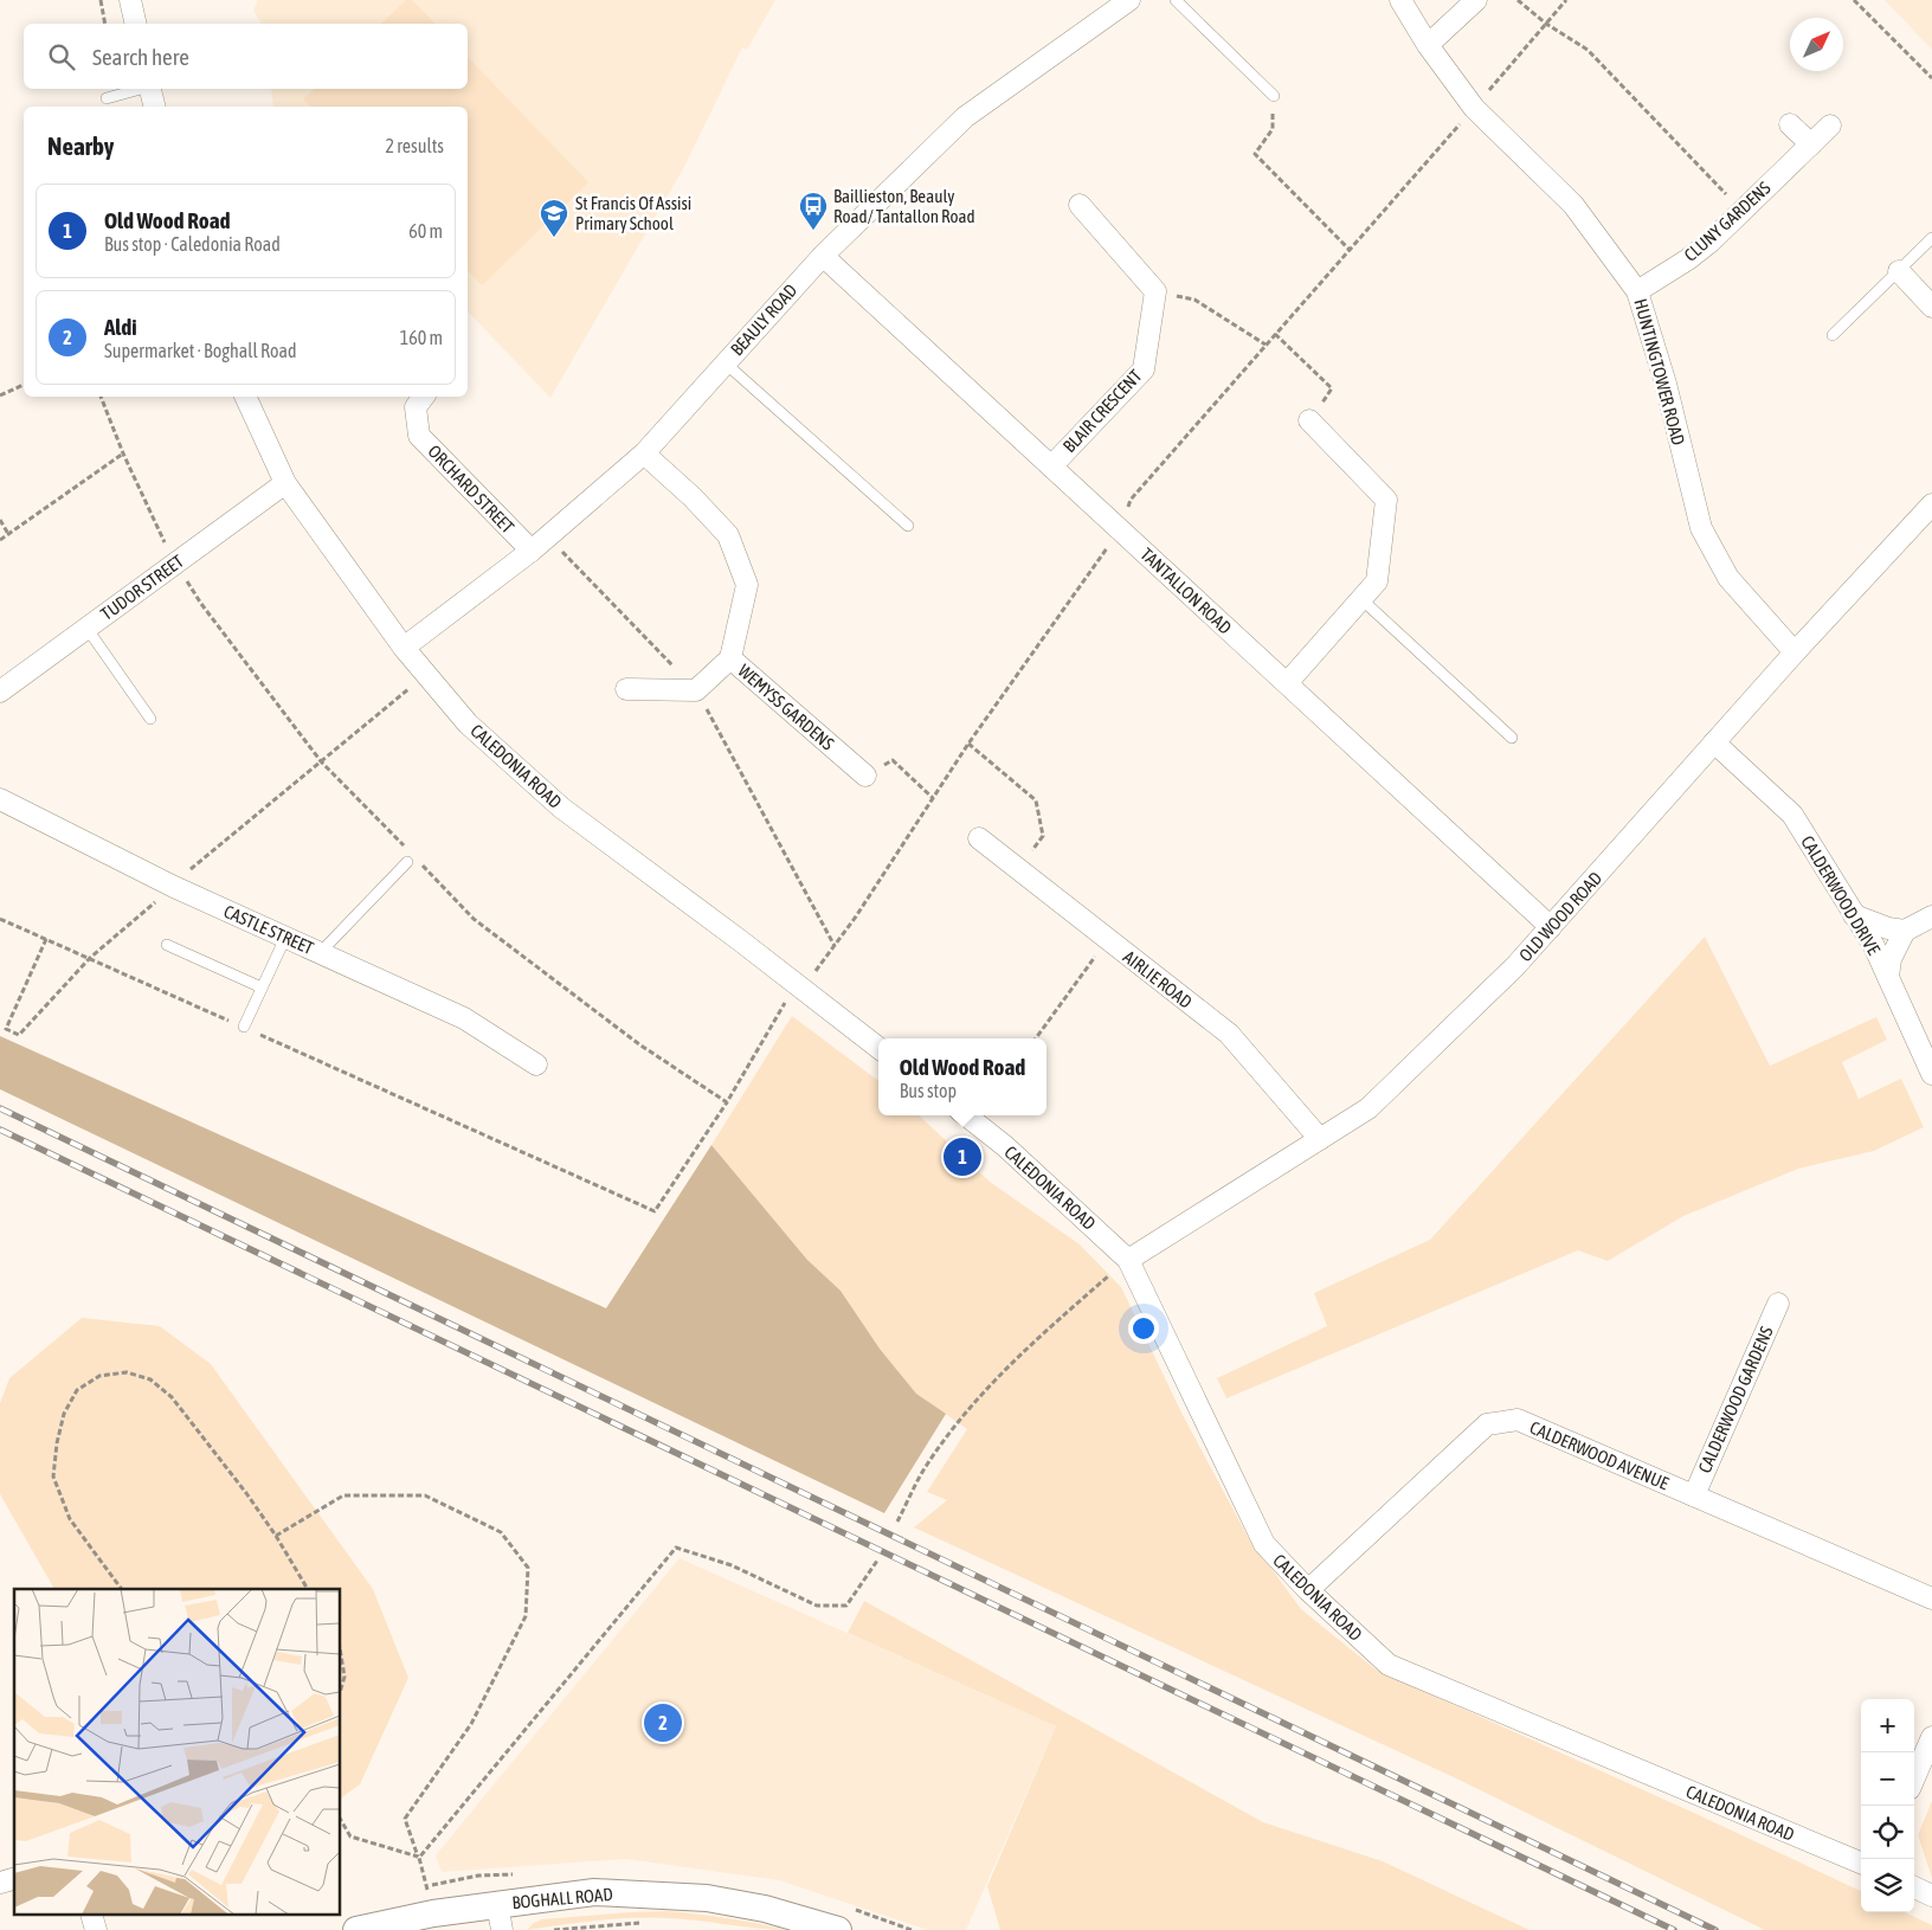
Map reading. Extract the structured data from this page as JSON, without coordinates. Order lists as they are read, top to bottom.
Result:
{
  "streets": {
    "street": [
      "CLUNY GARDENS",
      "BEAULY ROAD",
      "HUNTINGTOWER ROAD",
      "BLAIR CRESCENT",
      "ORCHARD STREET",
      "TUDOR STREET",
      "TANTALLON ROAD",
      "WEMYSS GARDENS",
      "CALEDONIA ROAD",
      "CALDERWOOD DRIVE",
      "OLD WOOD ROAD",
      "CASTLE STREET",
      "AIRLIE ROAD",
      "CALDERWOOD GARDENS",
      "CALDERWOOD AVENUE",
      "BOGHALL ROAD"
    ]
  },
  "crossings": [
    ["CLUNY GARDENS", "HUNTINGTOWER ROAD"],
    ["BEAULY ROAD", "ORCHARD STREET"],
    ["BEAULY ROAD", "TANTALLON ROAD"],
    ["BEAULY ROAD", "WEMYSS GARDENS"],
    ["BEAULY ROAD", "CALEDONIA ROAD"],
    ["HUNTINGTOWER ROAD", "OLD WOOD ROAD"],
    ["BLAIR CRESCENT", "TANTALLON ROAD"],
    ["TUDOR STREET", "CALEDONIA ROAD"],
    ["TANTALLON ROAD", "OLD WOOD ROAD"],
    ["CALEDONIA ROAD", "OLD WOOD ROAD"],
    ["CALEDONIA ROAD", "CALDERWOOD AVENUE"],
    ["CALDERWOOD DRIVE", "OLD WOOD ROAD"],
    ["OLD WOOD ROAD", "AIRLIE ROAD"],
    ["CALDERWOOD GARDENS", "CALDERWOOD AVENUE"]
  ],
  "places": {
    "bus stop": ["Baillieston, Beauly Road/ Tantallon Road"],
    "school or university": ["St Francis Of Assisi Primary School"]
  },
  "north": "top right",
  "page": {
    "search": "Search here",
    "heading": ["Nearby", "2 results"],
    "list": [
      {
        "mark": "1",
        "name": "Old Wood Road",
        "note": "Bus stop · Caledonia Road",
        "value": "60 m"
      },
      {
        "mark": "2",
        "name": "Aldi",
        "note": "Supermarket · Boghall Road",
        "value": "160 m"
      }
    ],
    "popup": ["Old Wood Road", "Bus stop"],
    "pins": ["1", "2"],
    "map_buttons": ["+", "−"]
  }
}
